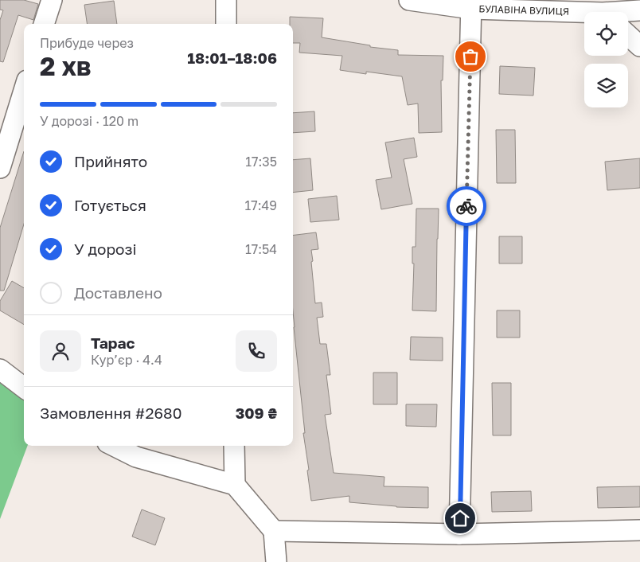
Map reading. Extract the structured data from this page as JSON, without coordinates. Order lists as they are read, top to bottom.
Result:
{
  "streets": {
    "street": ["БУЛАВІНА ВУЛИЦЯ"]
  },
  "page": {
    "heading": ["2 хв", "Прибуде через", "18:01–18:06"],
    "panel": [
      "Тарас",
      "Кур’єр · 4.4",
      "Замовлення #2680",
      "309 ₴"
    ],
    "bar": "У дорозі · 120 m",
    "list": [
      ["Прийнято", "17:35"],
      ["Готується", "17:49"],
      ["У дорозі", "17:54"],
      "Доставлено"
    ]
  }
}
